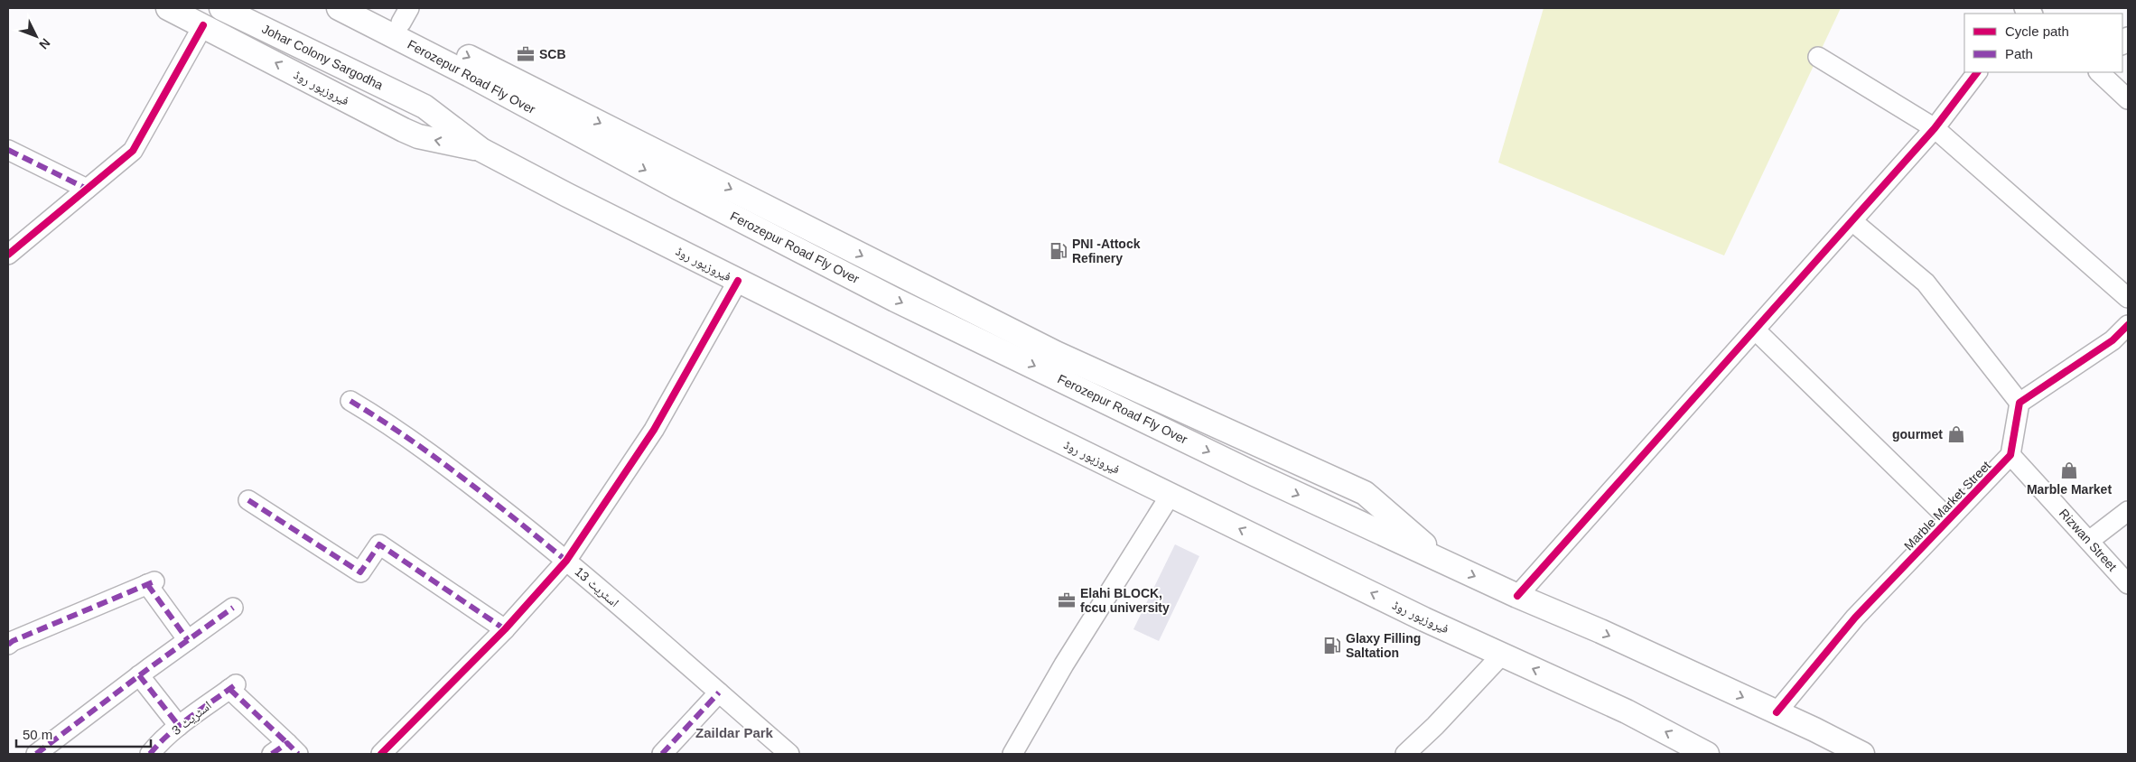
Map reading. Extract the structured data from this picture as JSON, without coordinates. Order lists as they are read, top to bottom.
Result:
{
  "streets": {
    "main road": ["Johar Colony Sargodha", "Ferozepur Road Fly Over", "فیروزپور روڈ"],
    "street": [
      "Marble Market Street",
      "Rizwan Street",
      "اسٹریٹ 13",
      "اسٹریٹ 3"
    ]
  },
  "crossings": [
    ["Johar Colony Sargodha", "فیروزپور روڈ"],
    ["Marble Market Street", "Rizwan Street"]
  ],
  "districts": ["Zaildar Park"],
  "places": {
    "office": ["SCB", "Elahi BLOCK, fccu university"],
    "fuel station": ["PNI -Attock Refinery", "Glaxy Filling Saltation"],
    "shop": ["gourmet", "Marble Market"]
  },
  "legend": ["Cycle path", "Path"],
  "scale_bar": "50 m",
  "north": "bottom right"
}
